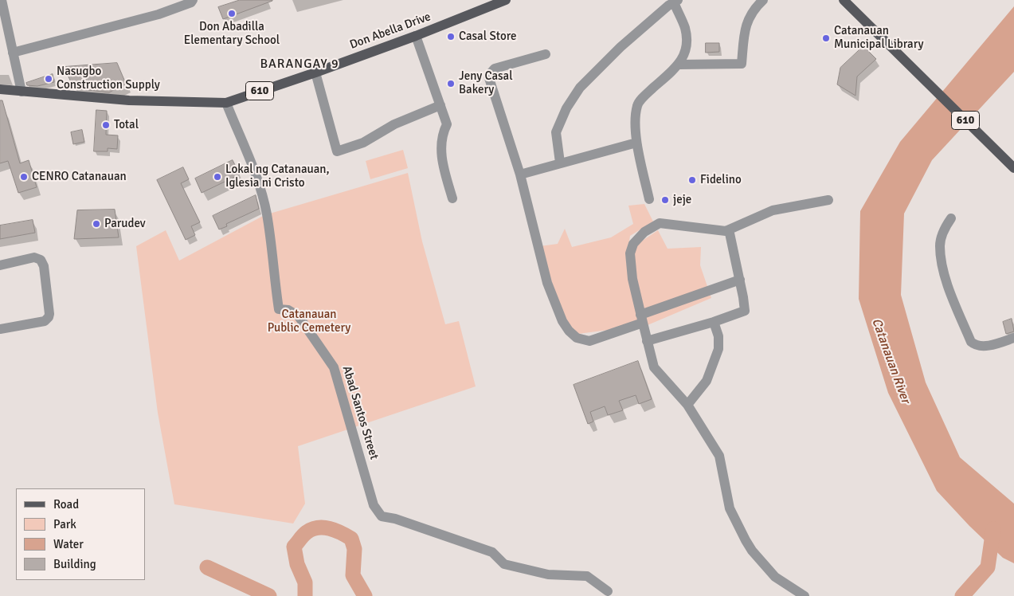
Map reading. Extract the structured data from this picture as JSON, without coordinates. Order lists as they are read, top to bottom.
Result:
{
  "streets": {
    "main road": ["Don Abella Drive", "610"],
    "street": ["Abad Santos Street"]
  },
  "crossings": [
    ["Don Abella Drive", "Abad Santos Street"]
  ],
  "districts": ["BARANGAY 9"],
  "water": ["Catanauan River"],
  "parks": ["Catanauan Public Cemetery"],
  "places": [
    "Don Abadilla Elementary School",
    "Casal Store",
    "Catanauan Municipal Library",
    "Nasugbo Construction Supply",
    "Jeny Casal Bakery",
    "Total",
    "CENRO Catanauan",
    "Lokal ng Catanauan, Iglesia ni Cristo",
    "Fidelino",
    "jeje",
    "Parudev"
  ],
  "legend": [
    "Road",
    "Park",
    "Water",
    "Building"
  ]
}
